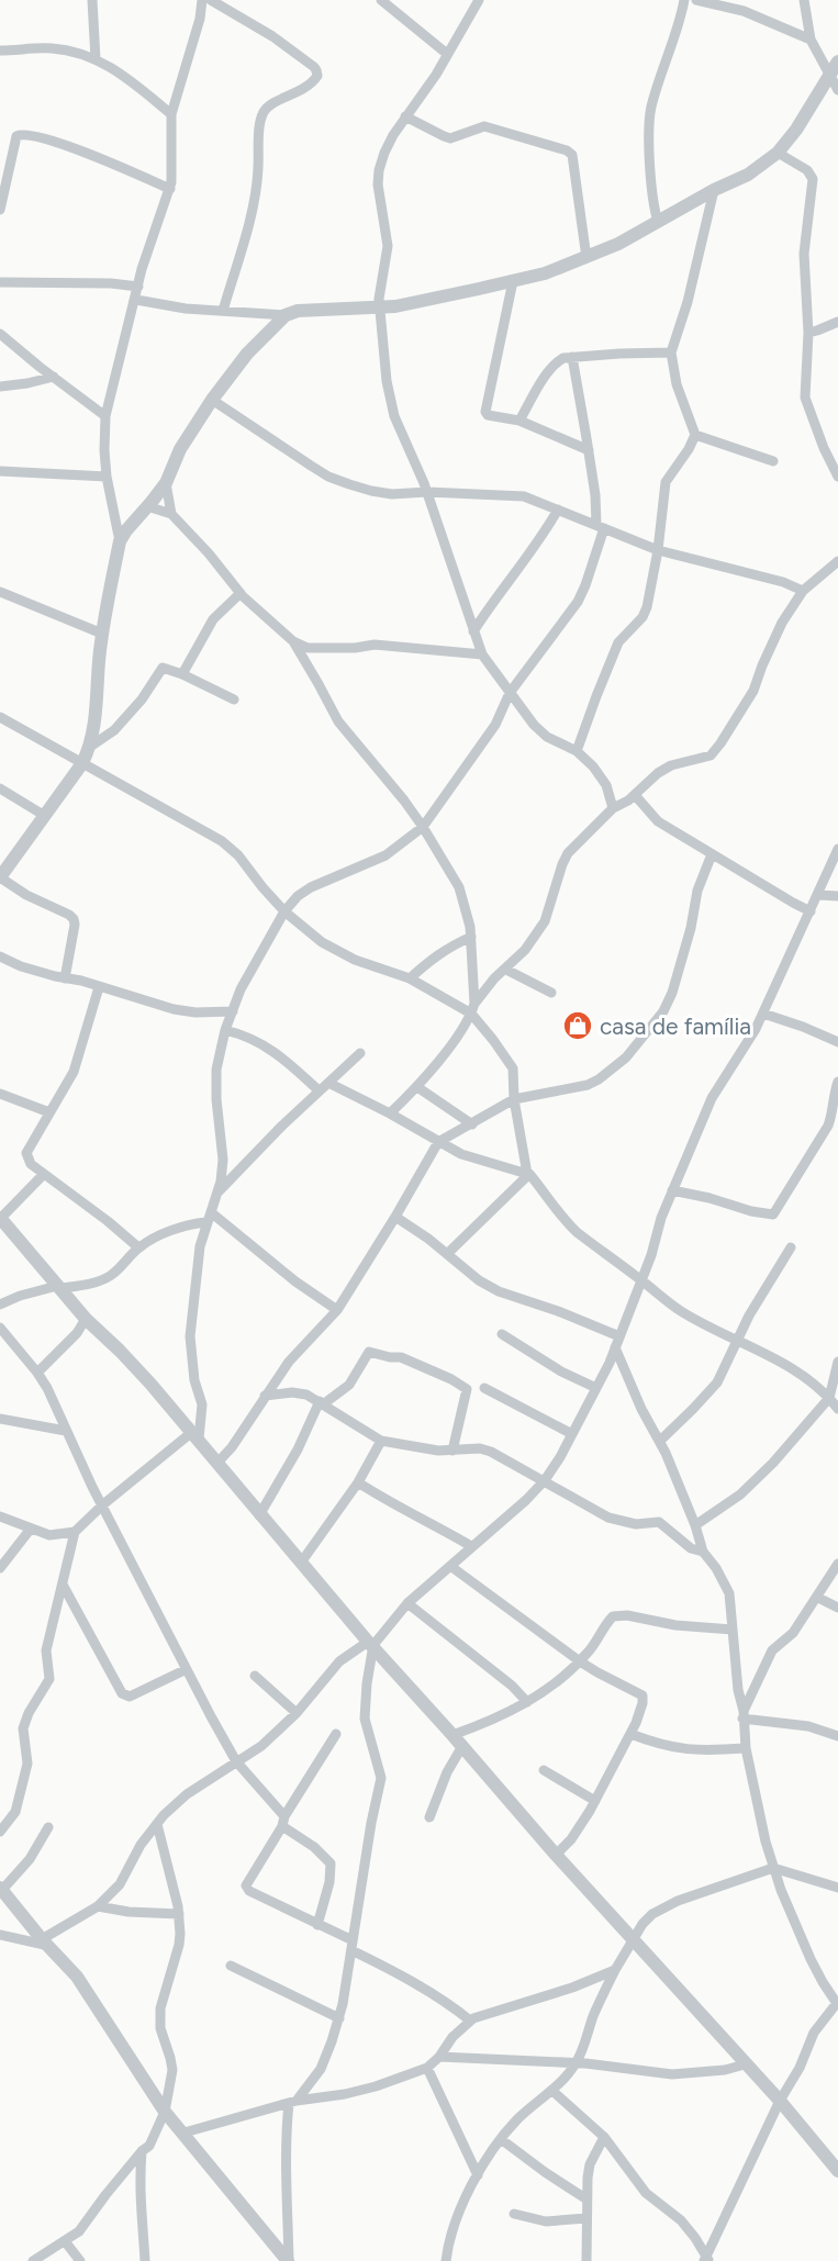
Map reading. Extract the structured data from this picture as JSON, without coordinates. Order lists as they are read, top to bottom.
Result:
{
  "places": {
    "shop": ["casa de família"]
  }
}
